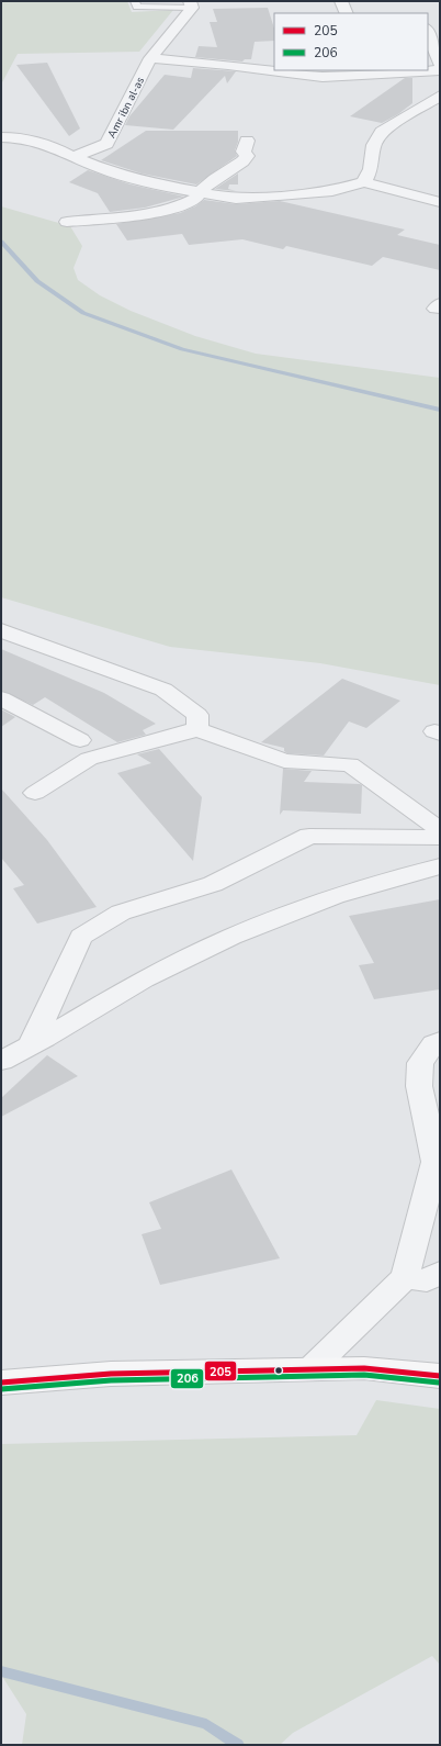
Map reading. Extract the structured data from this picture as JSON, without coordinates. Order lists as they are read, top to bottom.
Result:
{
  "streets": {
    "street": ["Amr ibn al-as"]
  },
  "lines": ["transit line 205", "transit line 206"],
  "legend": ["205", "206"]
}
